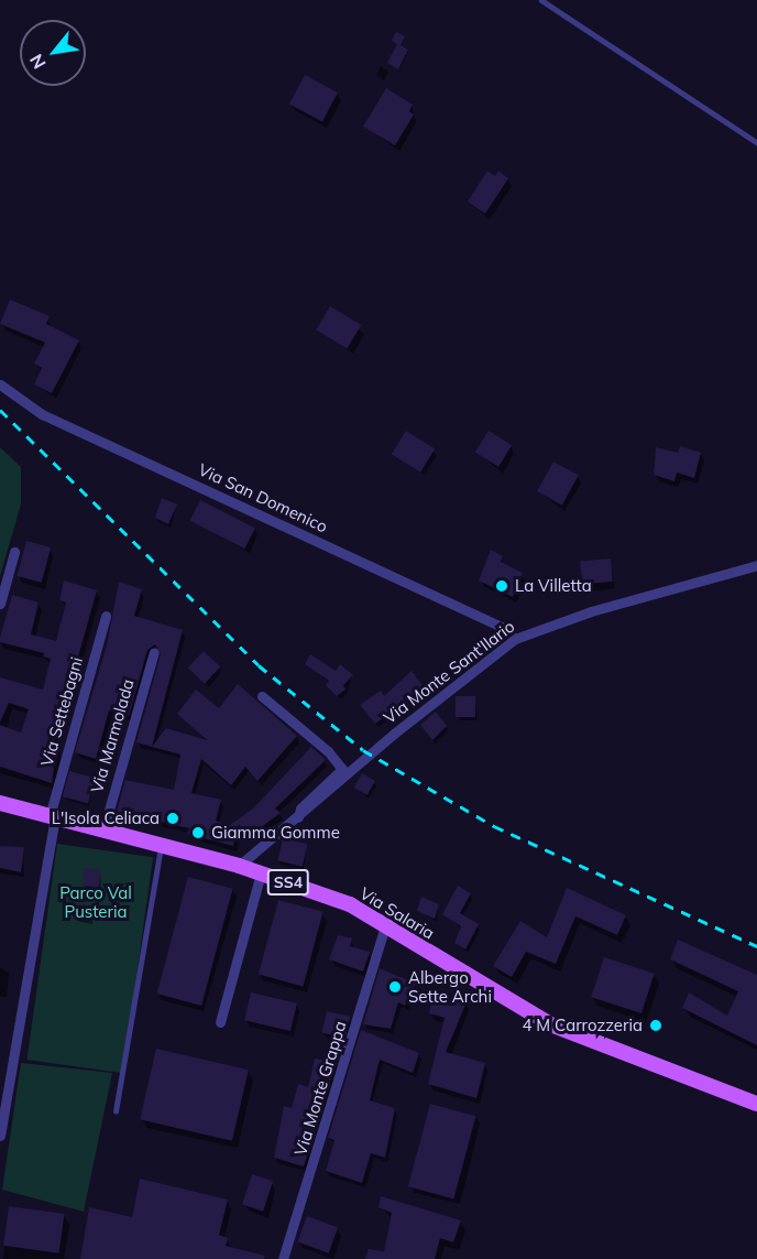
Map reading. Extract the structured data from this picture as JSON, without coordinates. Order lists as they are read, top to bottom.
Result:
{
  "streets": {
    "main road": ["SS4", "Via Salaria"],
    "street": [
      "Via San Domenico",
      "Via Monte Sant'Ilario",
      "Via Settebagni",
      "Via Marmolada",
      "Via Monte Grappa"
    ]
  },
  "crossings": [
    ["Via San Domenico", "Via Monte Sant'Ilario"],
    ["Via Monte Sant'Ilario", "Via Salaria"],
    ["Via Settebagni", "Via Salaria"],
    ["Via Marmolada", "Via Salaria"],
    ["Via Salaria", "Via Monte Grappa"]
  ],
  "parks": ["Parco Val Pusteria"],
  "places": [
    "La Villetta",
    "L'Isola Celiaca",
    "Giamma Gomme",
    "Albergo Sette Archi",
    "4 M Carrozzeria"
  ],
  "north": "bottom left"
}
